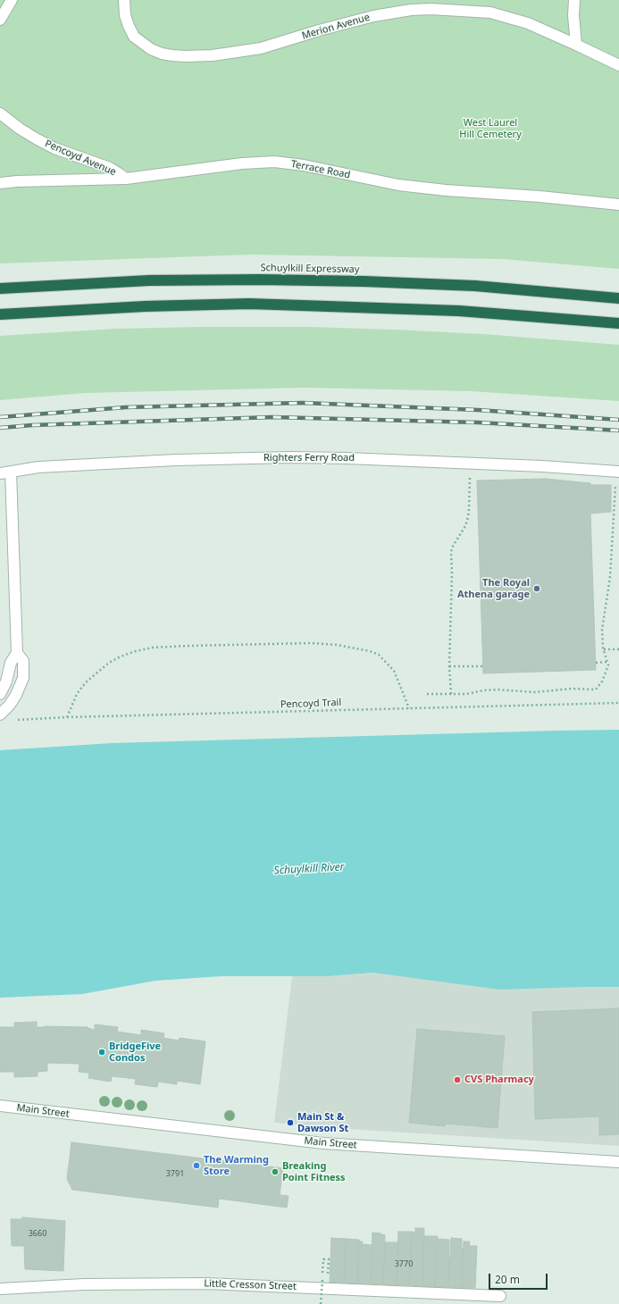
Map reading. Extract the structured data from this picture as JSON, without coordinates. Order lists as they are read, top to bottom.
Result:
{
  "streets": {
    "highway": ["Schuylkill Expressway"],
    "street": [
      "Merion Avenue",
      "Pencoyd Avenue",
      "Terrace Road",
      "Righters Ferry Road",
      "Main Street",
      "Little Cresson Street"
    ],
    "path": ["Pencoyd Trail"]
  },
  "crossings": [
    ["Pencoyd Avenue", "Terrace Road"]
  ],
  "water": ["Schuylkill River"],
  "parks": ["West Laurel Hill Cemetery"],
  "places": [
    "The Royal Athena garage",
    "BridgeFive Condos",
    "CVS Pharmacy",
    "Main St & Dawson St",
    "The Warming Store",
    "Breaking Point Fitness"
  ],
  "house_numbers": ["3791", "3660", "3770"],
  "scale_bar": "20 m"
}
